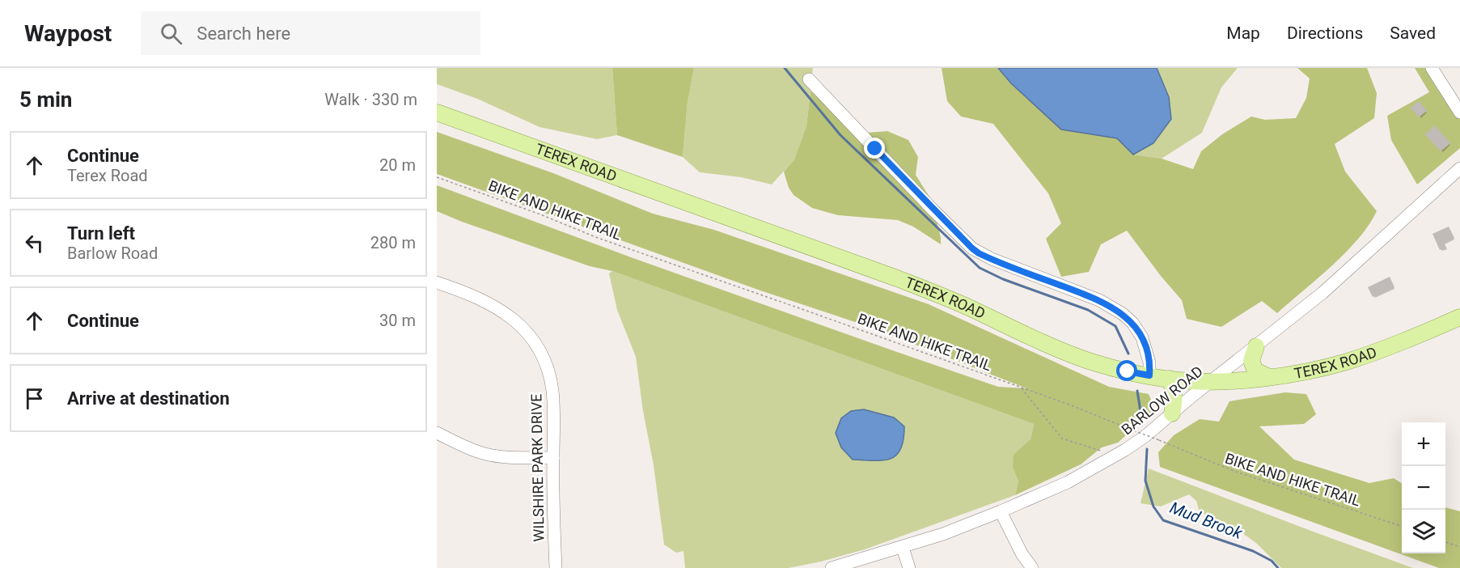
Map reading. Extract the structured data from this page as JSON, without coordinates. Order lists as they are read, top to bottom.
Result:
{
  "streets": {
    "main road": ["TEREX ROAD"],
    "street": ["BARLOW ROAD", "WILSHIRE PARK DRIVE"],
    "path": ["BIKE AND HIKE TRAIL"]
  },
  "crossings": [
    ["TEREX ROAD", "BARLOW ROAD"]
  ],
  "water": ["Mud Brook"],
  "page": {
    "header": "Waypost",
    "search": "Search here",
    "nav": ["Map", "Directions", "Saved"],
    "heading": ["5 min", "Walk · 330 m"],
    "list": [
      ["Continue", "Terex Road", "20 m"],
      ["Turn left", "Barlow Road", "280 m"],
      ["Continue", "30 m"],
      "Arrive at destination"
    ],
    "map_buttons": ["+", "−"]
  }
}
